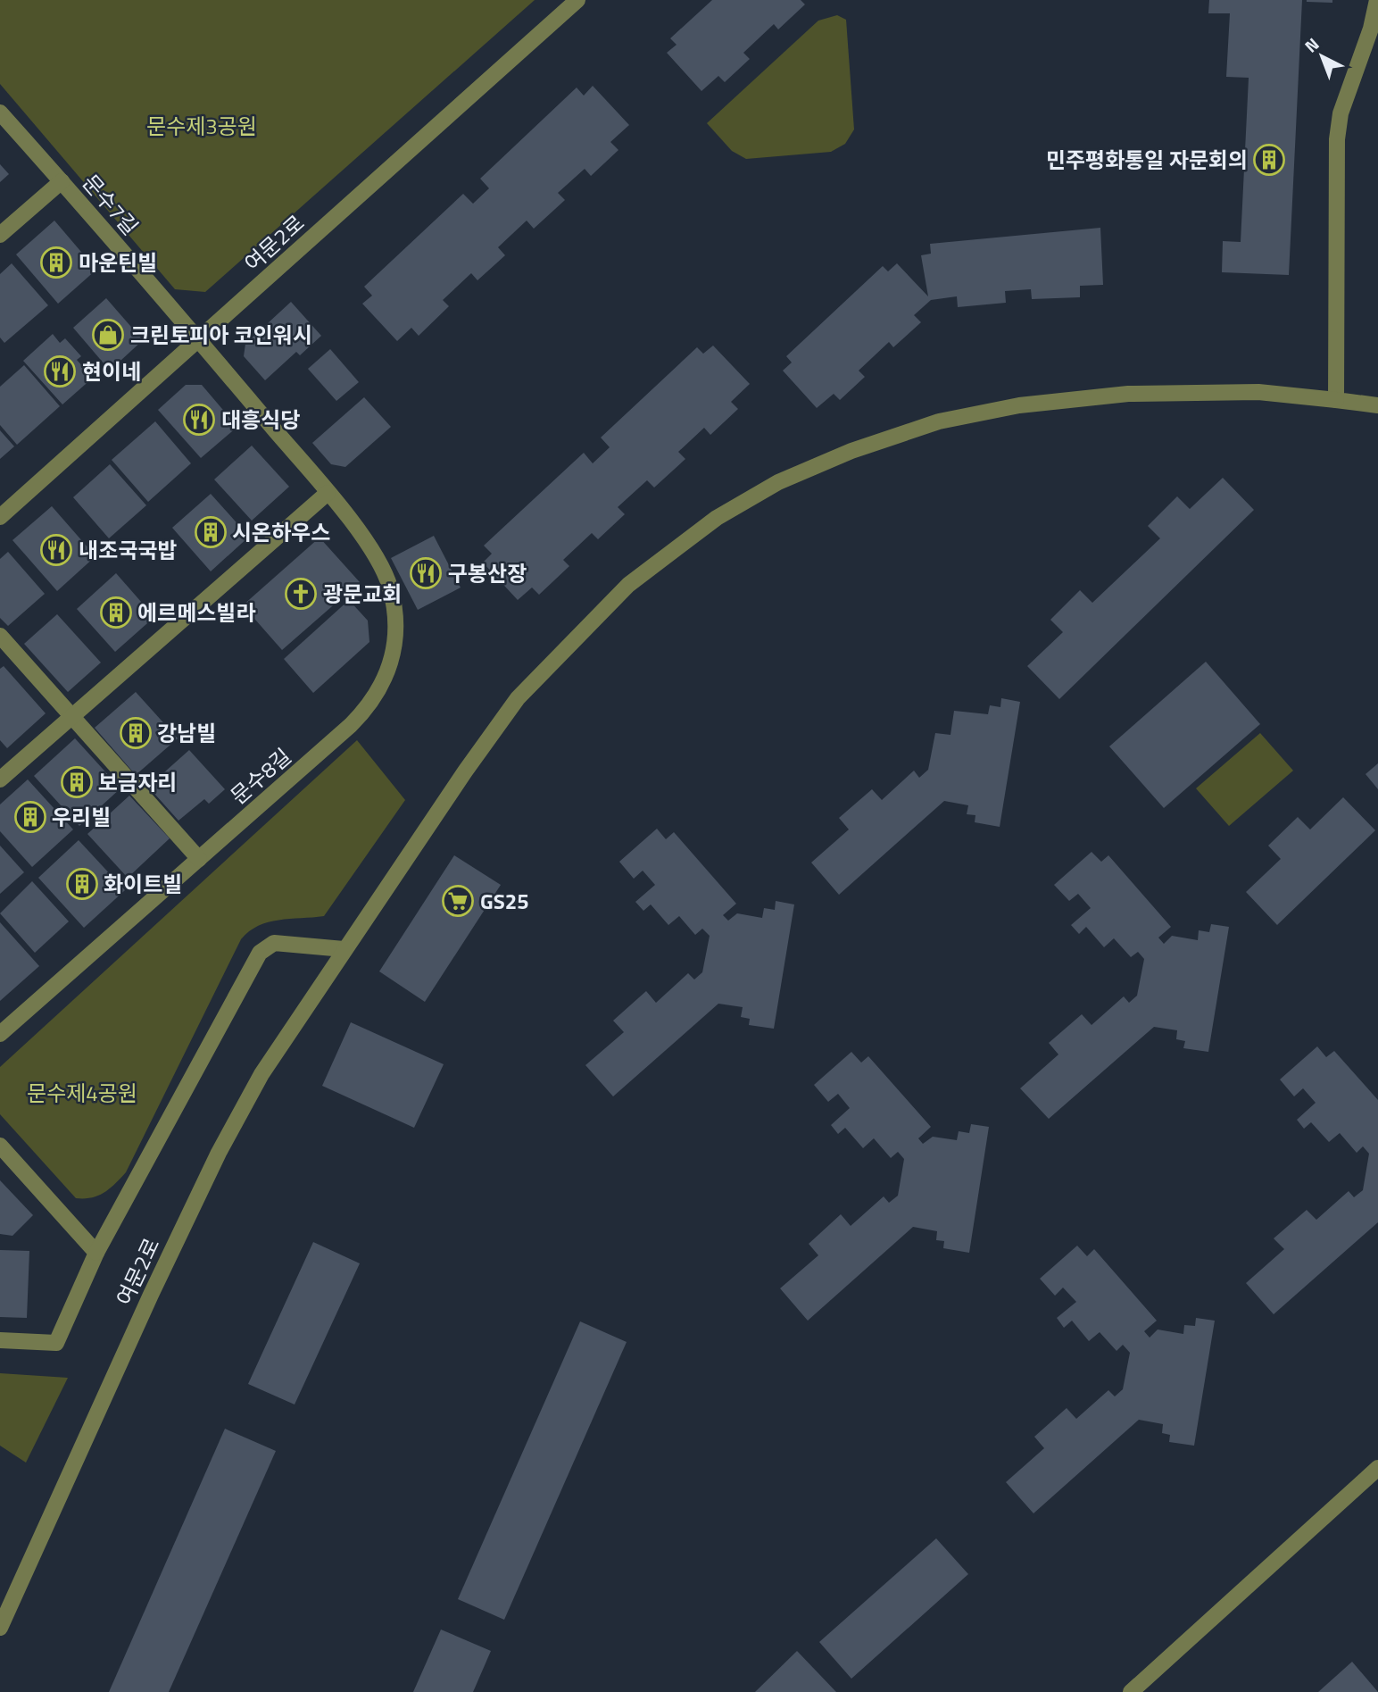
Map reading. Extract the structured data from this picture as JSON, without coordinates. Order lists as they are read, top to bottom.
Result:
{
  "streets": {
    "street": ["문수7길", "여문2로", "문수8길"]
  },
  "crossings": [
    ["문수7길", "여문2로"],
    ["문수7길", "문수8길"],
    ["여문2로", "문수8길"]
  ],
  "parks": ["문수제3공원", "문수제4공원"],
  "places": {
    "building": [
      "민주평화통일 자문회의",
      "마운틴빌",
      "시온하우스",
      "에르메스빌라",
      "강남빌",
      "보금자리",
      "우리빌",
      "화이트빌"
    ],
    "shop": ["크린토피아 코인워시"],
    "restaurant": [
      "현이네",
      "대흥식당",
      "내조국국밥",
      "구봉산장"
    ],
    "church": ["광문교회"],
    "supermarket": ["GS25"]
  },
  "north": "top left"
}
